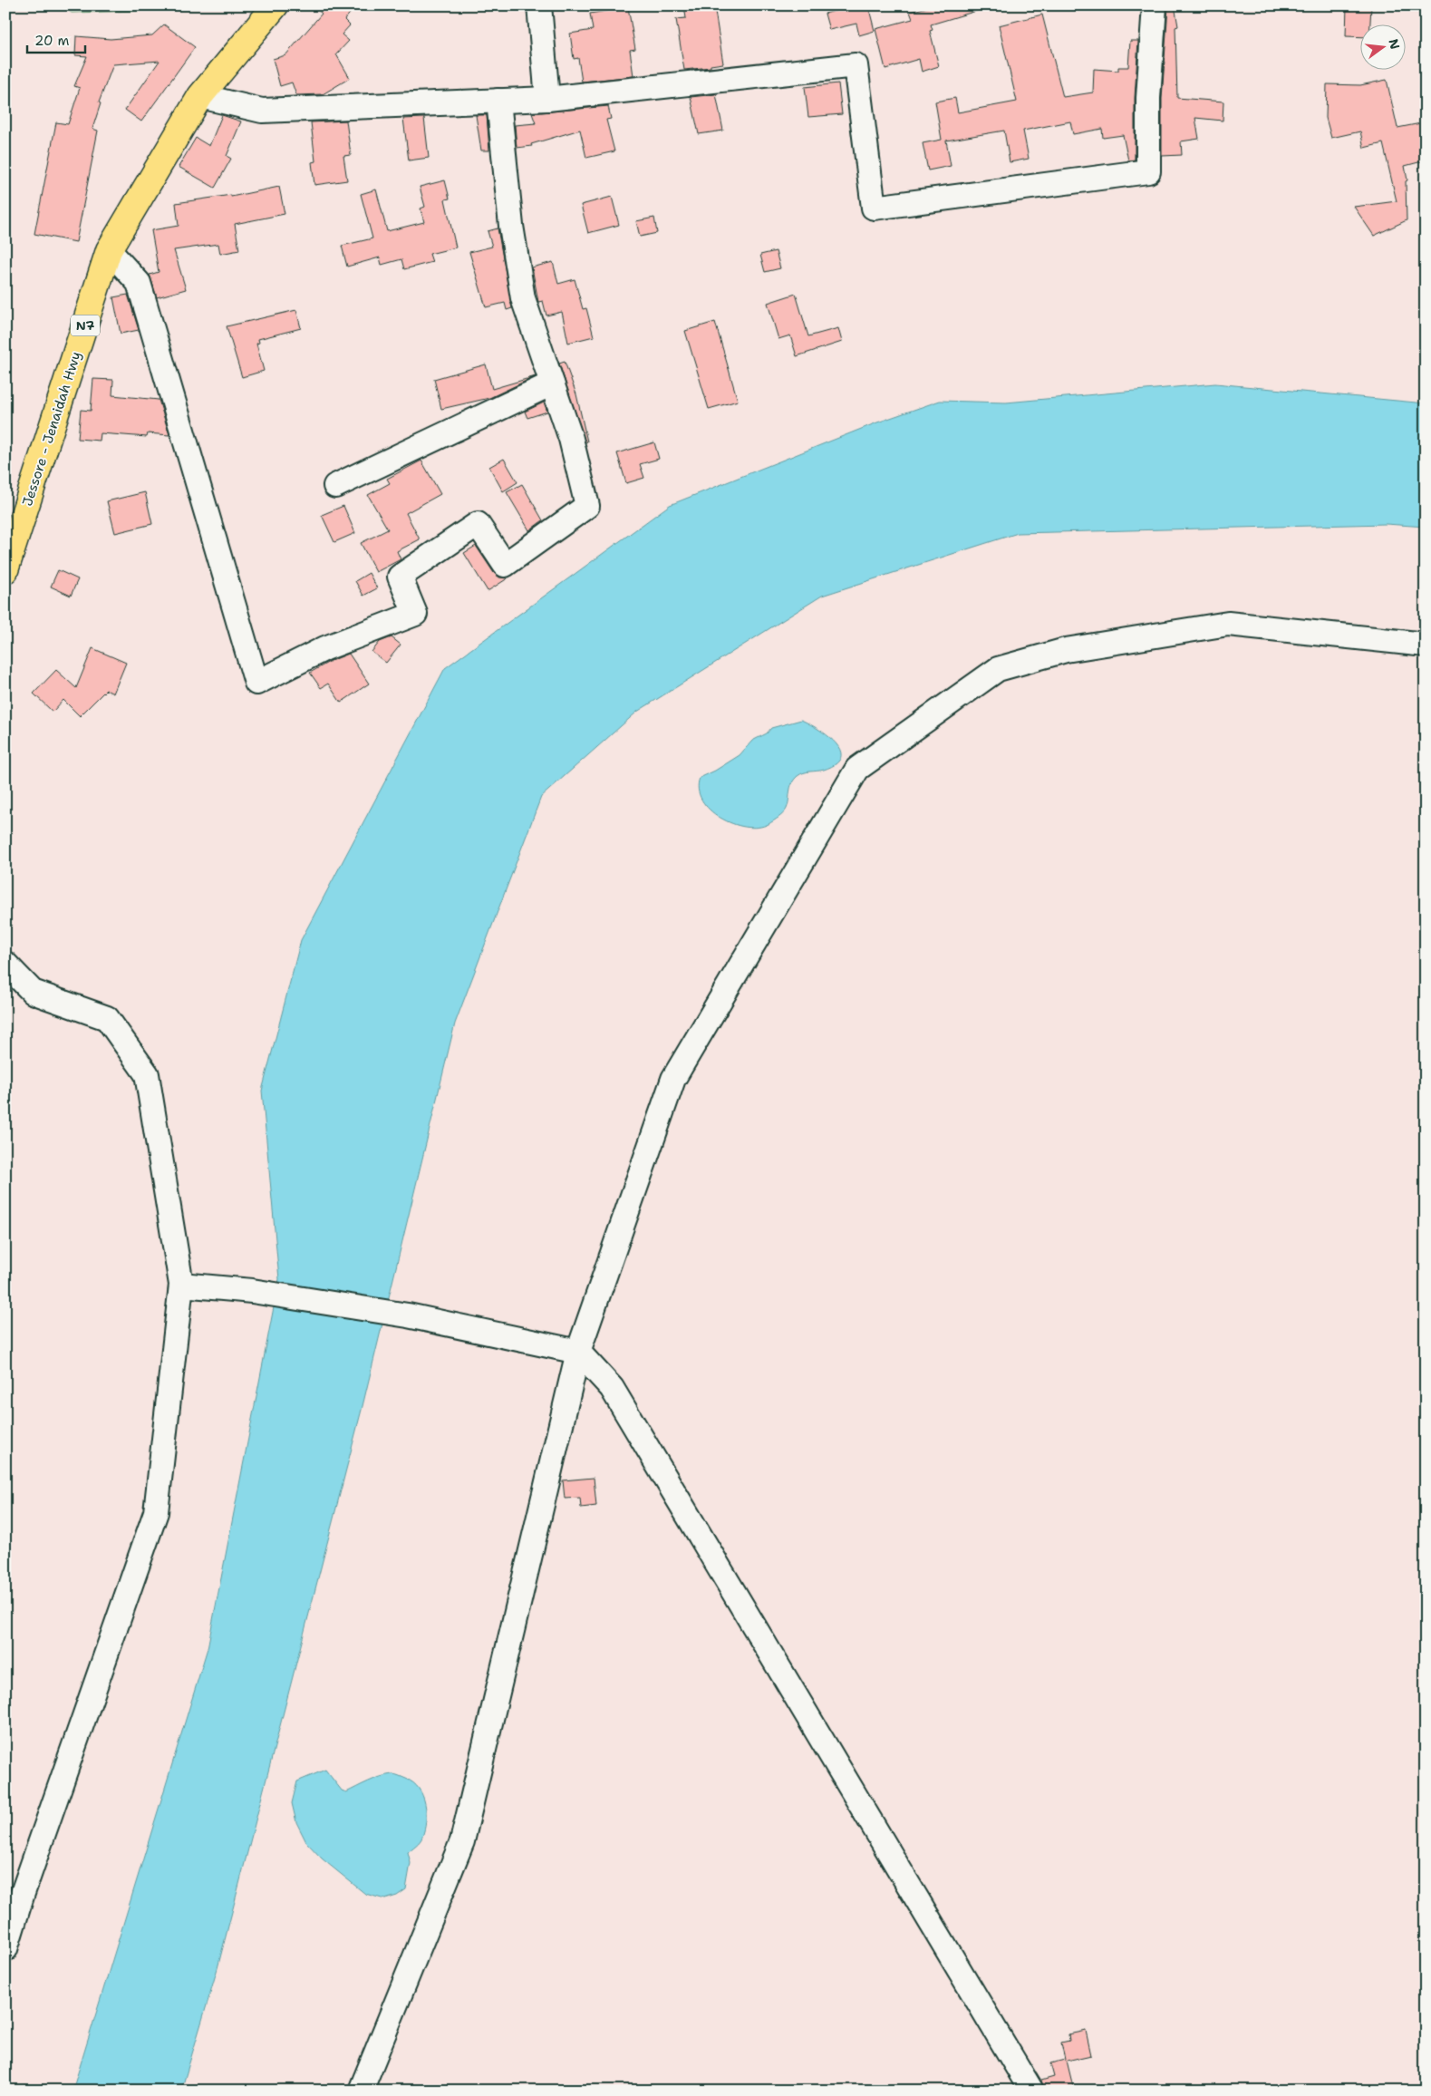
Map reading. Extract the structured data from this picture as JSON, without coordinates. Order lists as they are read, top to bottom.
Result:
{
  "streets": {
    "highway": ["N7", "Jessore - Jenaidah Hwy"]
  },
  "crossings": [
    ["N7", "Jessore - Jenaidah Hwy"]
  ],
  "scale_bar": "20 m",
  "north": "right"
}
